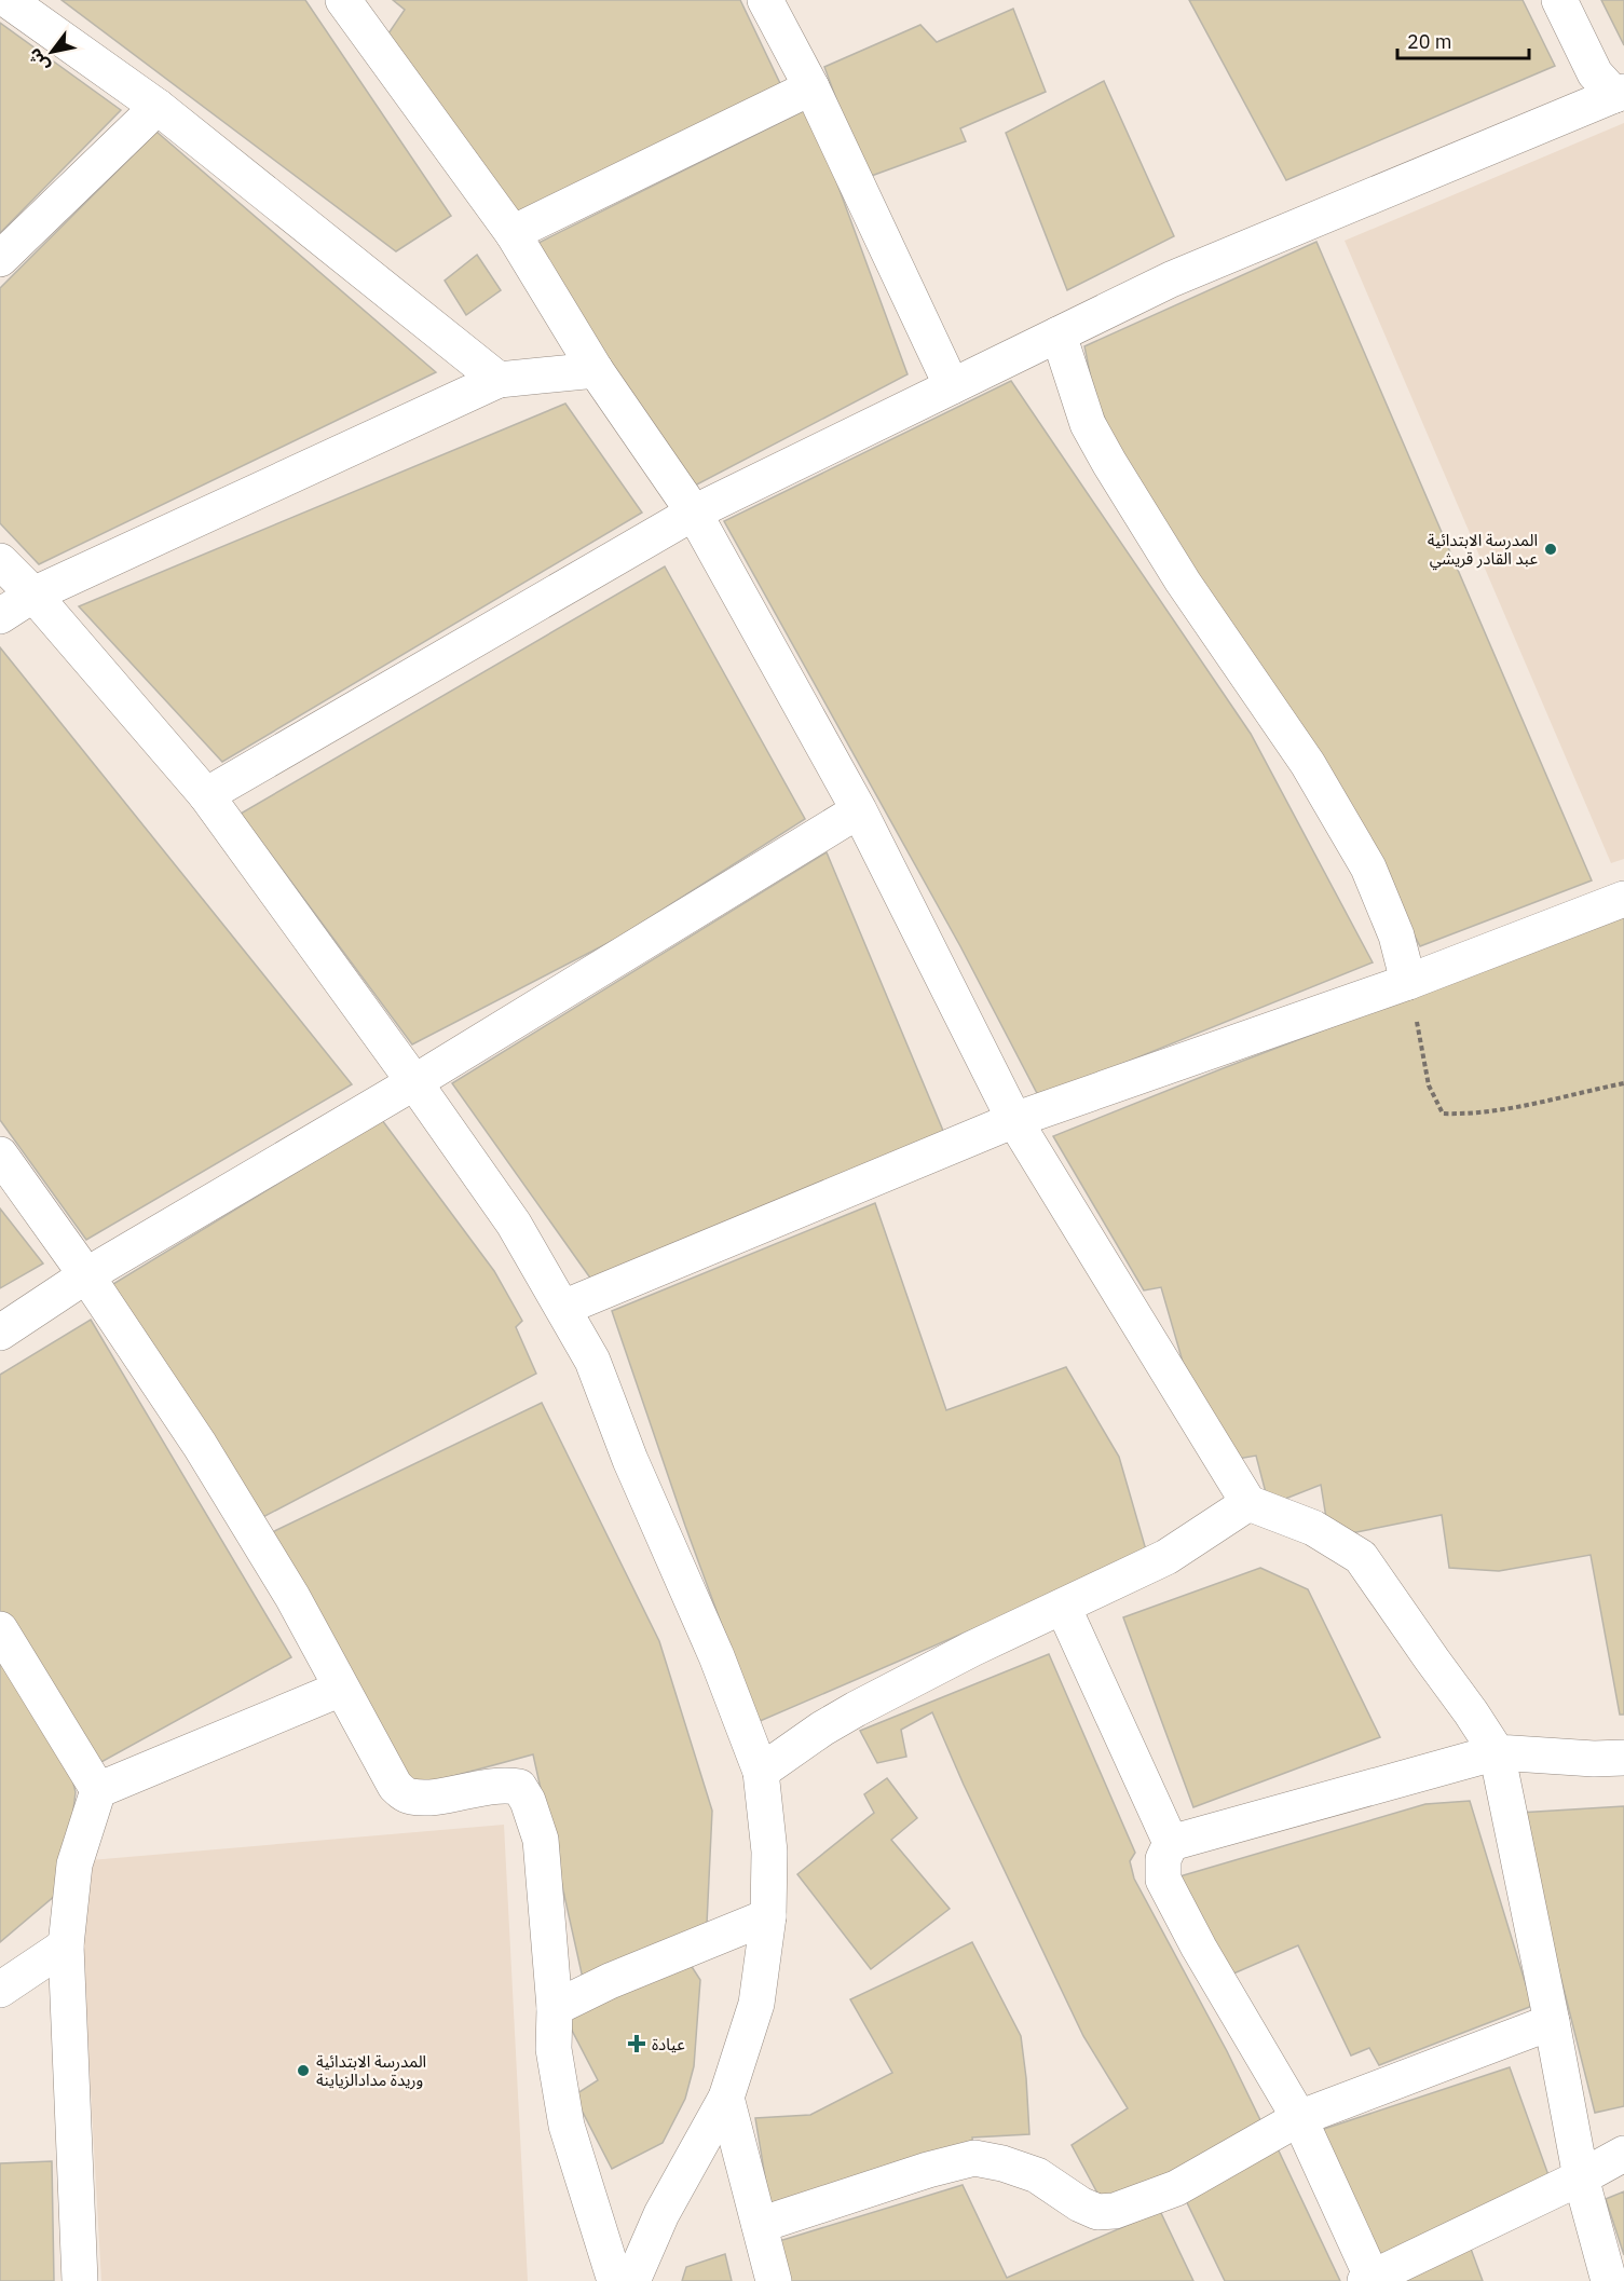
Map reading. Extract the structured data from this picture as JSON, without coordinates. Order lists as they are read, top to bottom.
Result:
{
  "places": {
    "other": ["المدرسة الابتدائية عبد القادر قريشي", "المدرسة الابتدائية وريدة مدادالزياينة"],
    "health": ["عيادة"]
  },
  "scale_bar": "20 m",
  "north": "bottom left"
}
